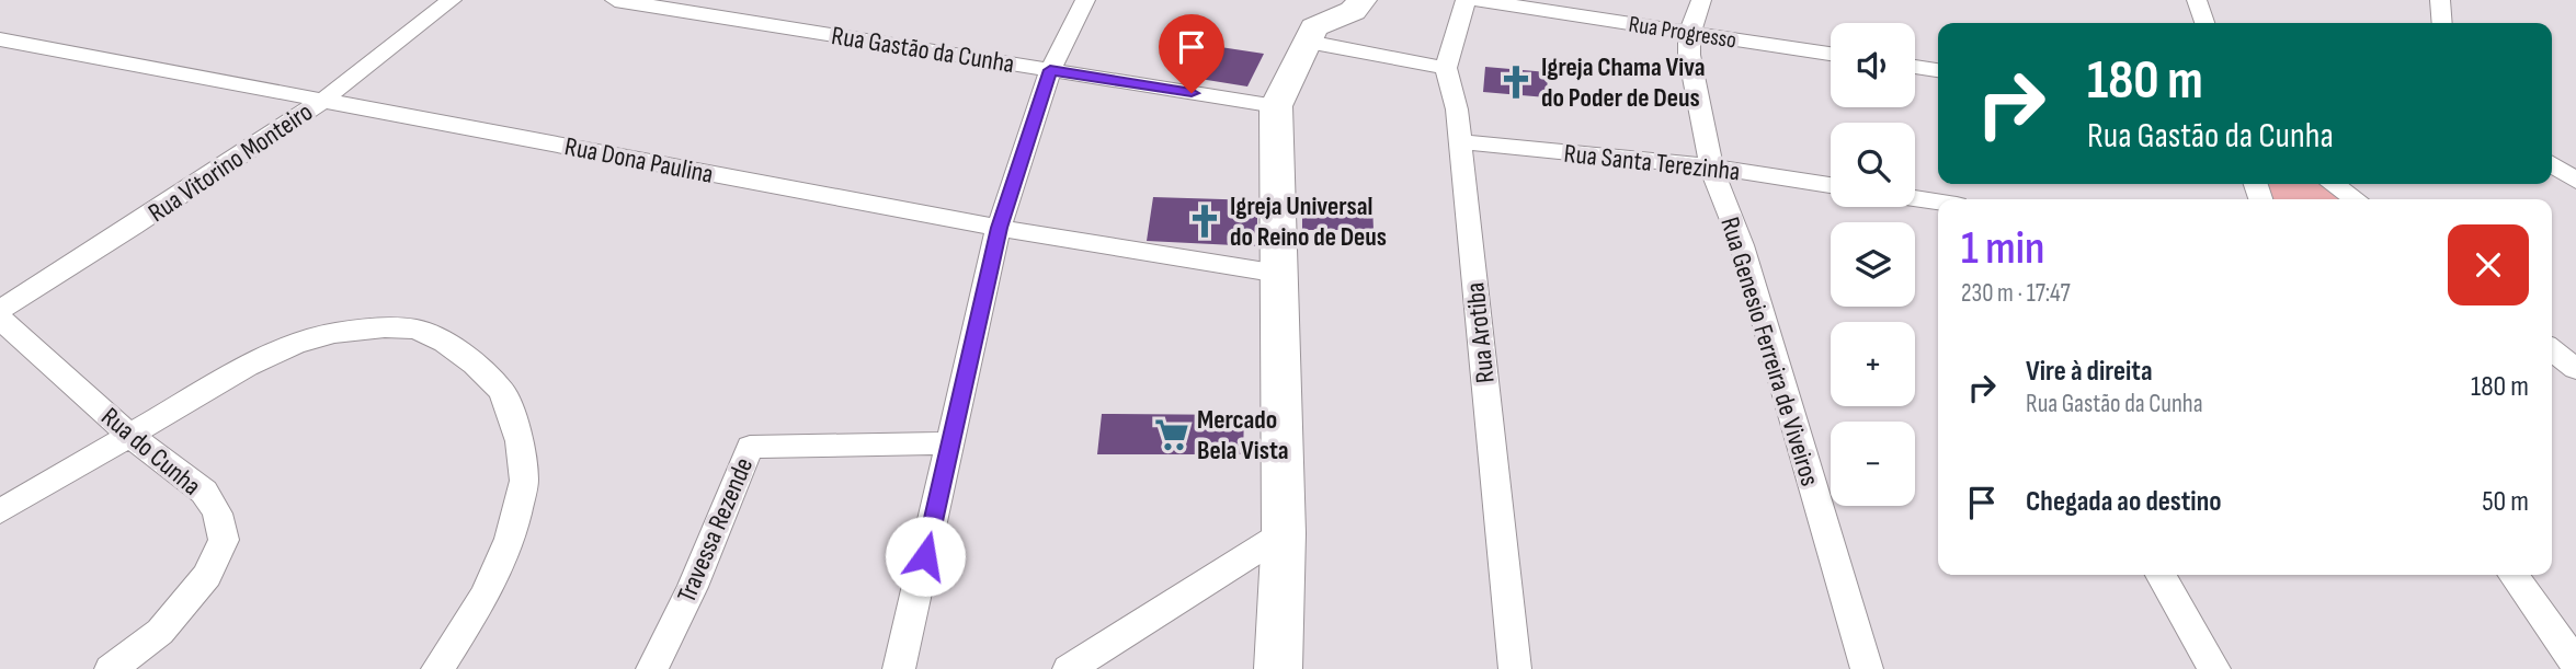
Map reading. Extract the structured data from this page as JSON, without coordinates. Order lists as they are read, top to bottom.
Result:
{
  "streets": {
    "street": [
      "Rua Progresso",
      "Rua Gastão da Cunha",
      "Rua Dona Paulina",
      "Rua Vitorino Monteiro",
      "Rua Santa Terezinha",
      "Rua Arotiba",
      "Rua Genesio Ferreira de Viveiros",
      "Rua do Cunha",
      "Travessa Rezende"
    ]
  },
  "crossings": [
    ["Rua Progresso", "Rua Genesio Ferreira de Viveiros"],
    ["Rua Dona Paulina", "Rua Vitorino Monteiro"],
    ["Rua Santa Terezinha", "Rua Arotiba"],
    ["Rua Santa Terezinha", "Rua Genesio Ferreira de Viveiros"]
  ],
  "places": {
    "church": ["Igreja Chama Viva do Poder de Deus", "Igreja Universal do Reino de Deus"],
    "supermarket": ["Mercado Bela Vista"]
  },
  "page": {
    "map_buttons": ["+", "−"],
    "turn": ["180 m", "Rua Gastão da Cunha"],
    "heading": ["1 min", "230 m · 17:47"],
    "list": [
      {
        "name": "Vire à direita",
        "note": "Rua Gastão da Cunha",
        "value": "180 m"
      },
      {
        "name": "Chegada ao destino",
        "value": "50 m"
      }
    ]
  }
}
